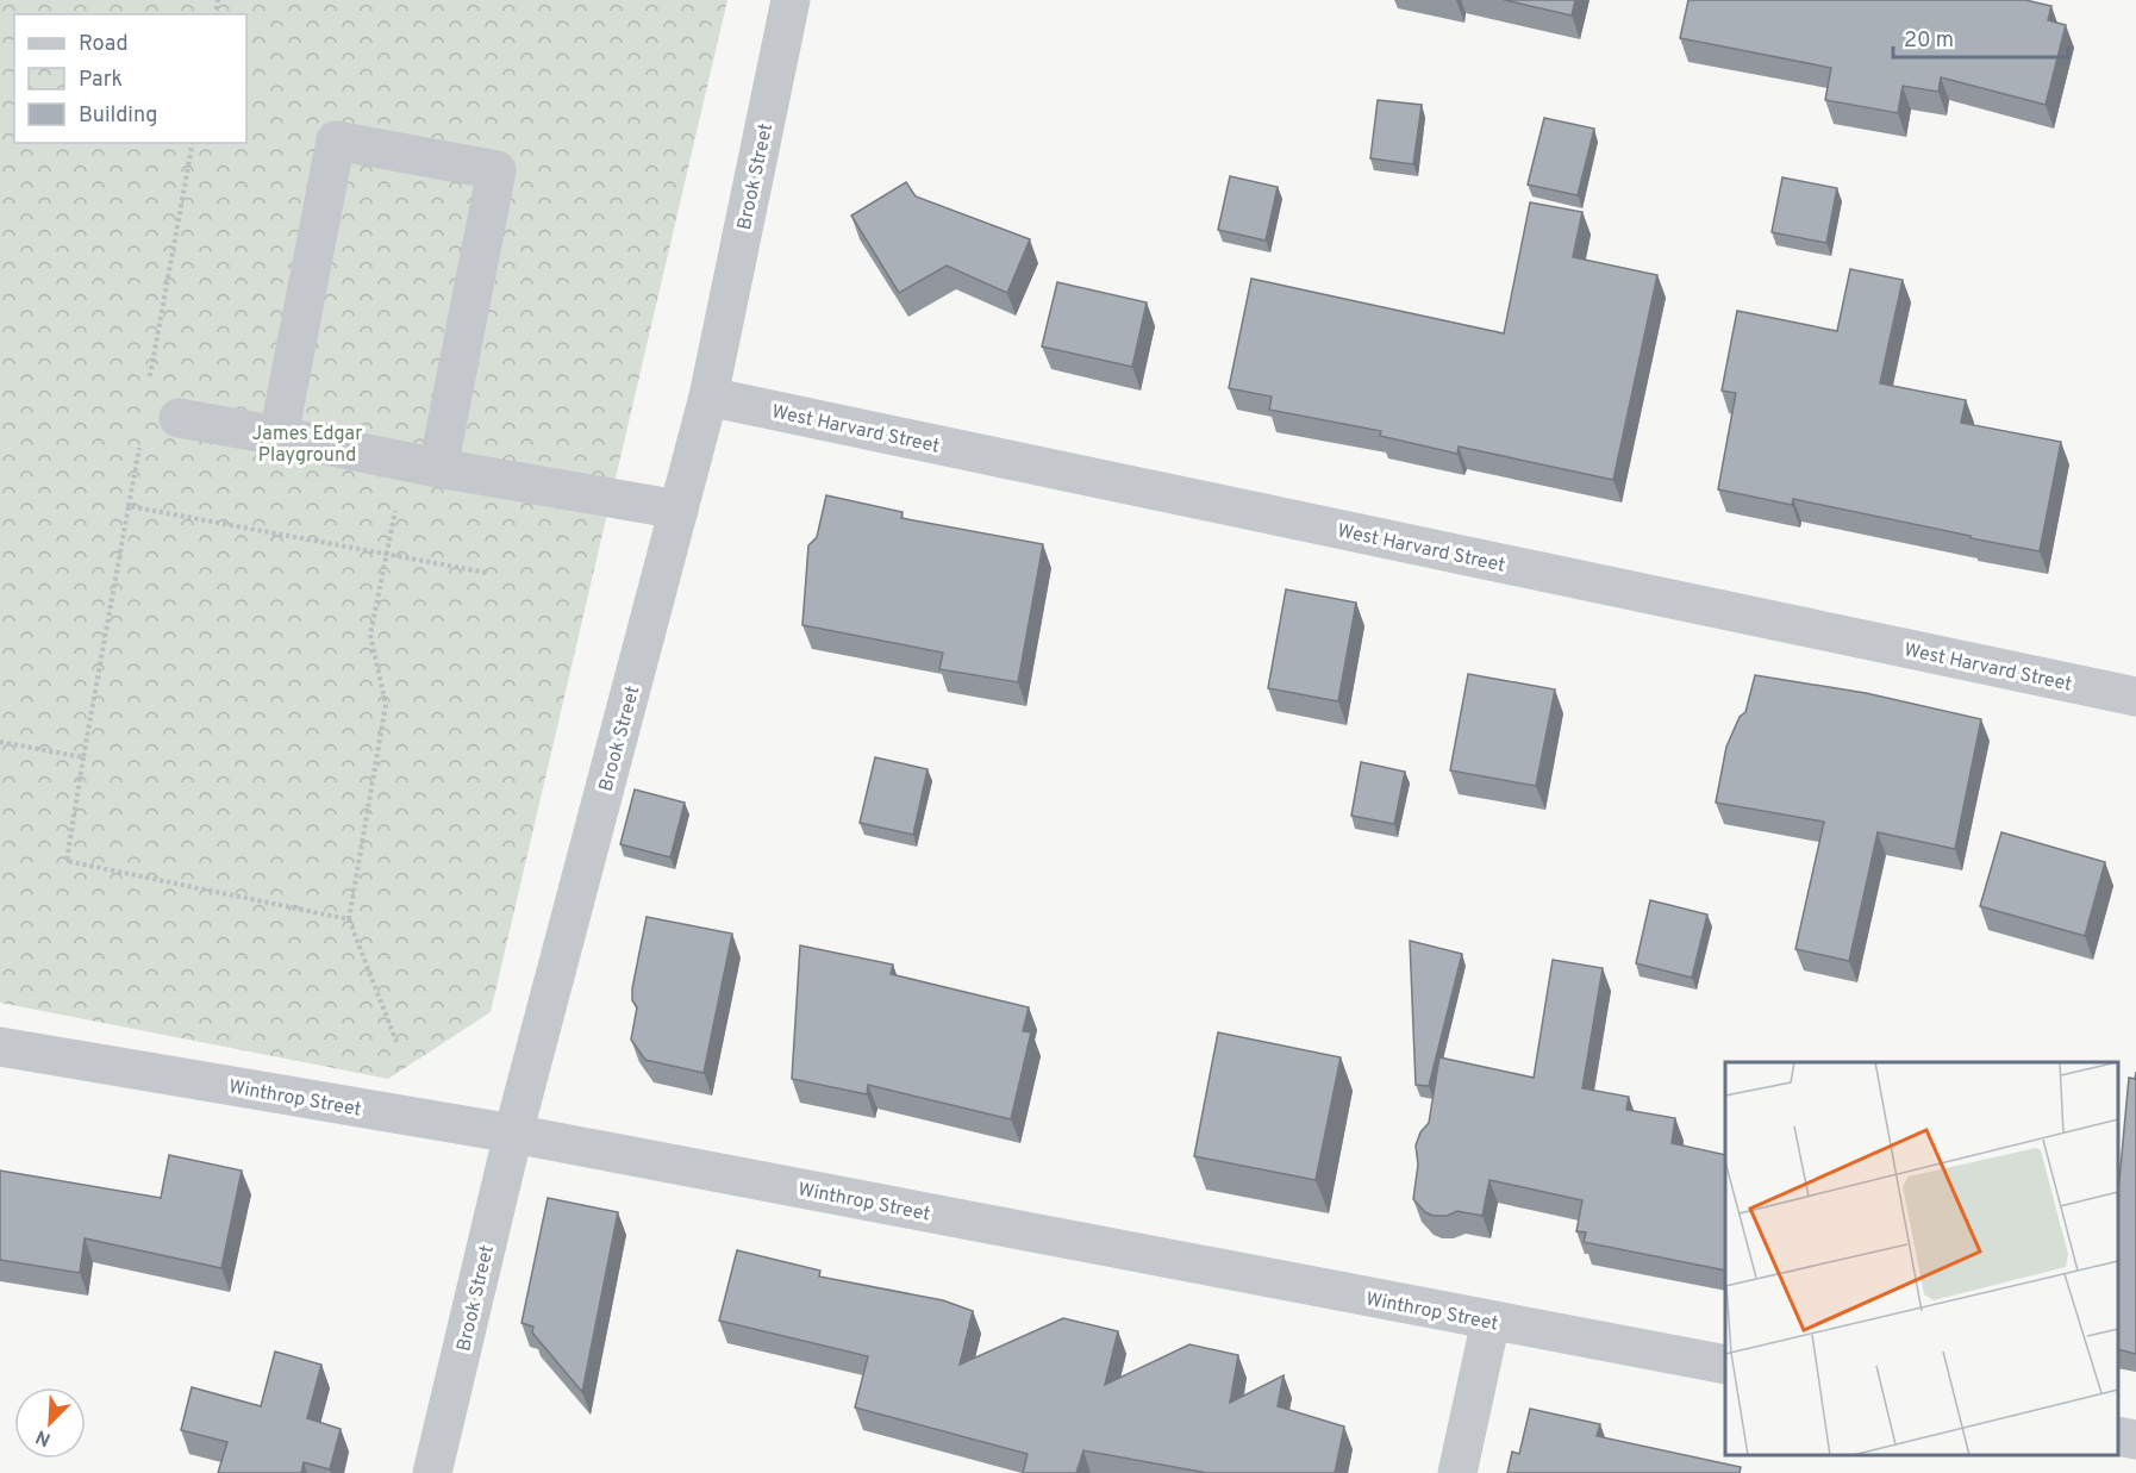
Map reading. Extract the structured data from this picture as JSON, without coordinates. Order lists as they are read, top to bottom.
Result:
{
  "streets": {
    "street": ["Brook Street", "West Harvard Street", "Winthrop Street"]
  },
  "crossings": [
    ["Brook Street", "West Harvard Street"],
    ["Brook Street", "Winthrop Street"]
  ],
  "parks": ["James Edgar Playground"],
  "legend": ["Road", "Park", "Building"],
  "scale_bar": "20 m",
  "north": "bottom left"
}
